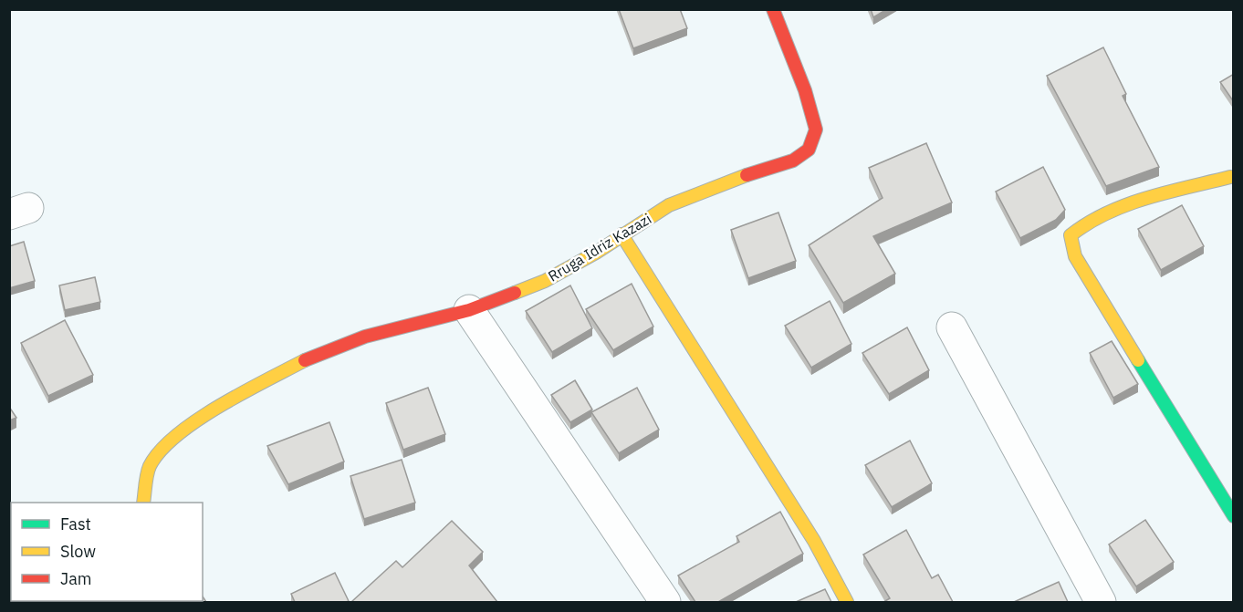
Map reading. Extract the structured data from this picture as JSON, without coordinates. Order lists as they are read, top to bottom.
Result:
{
  "streets": {
    "street": ["Rruga Idriz Kazazi"]
  },
  "legend": ["Fast", "Slow", "Jam"]
}
